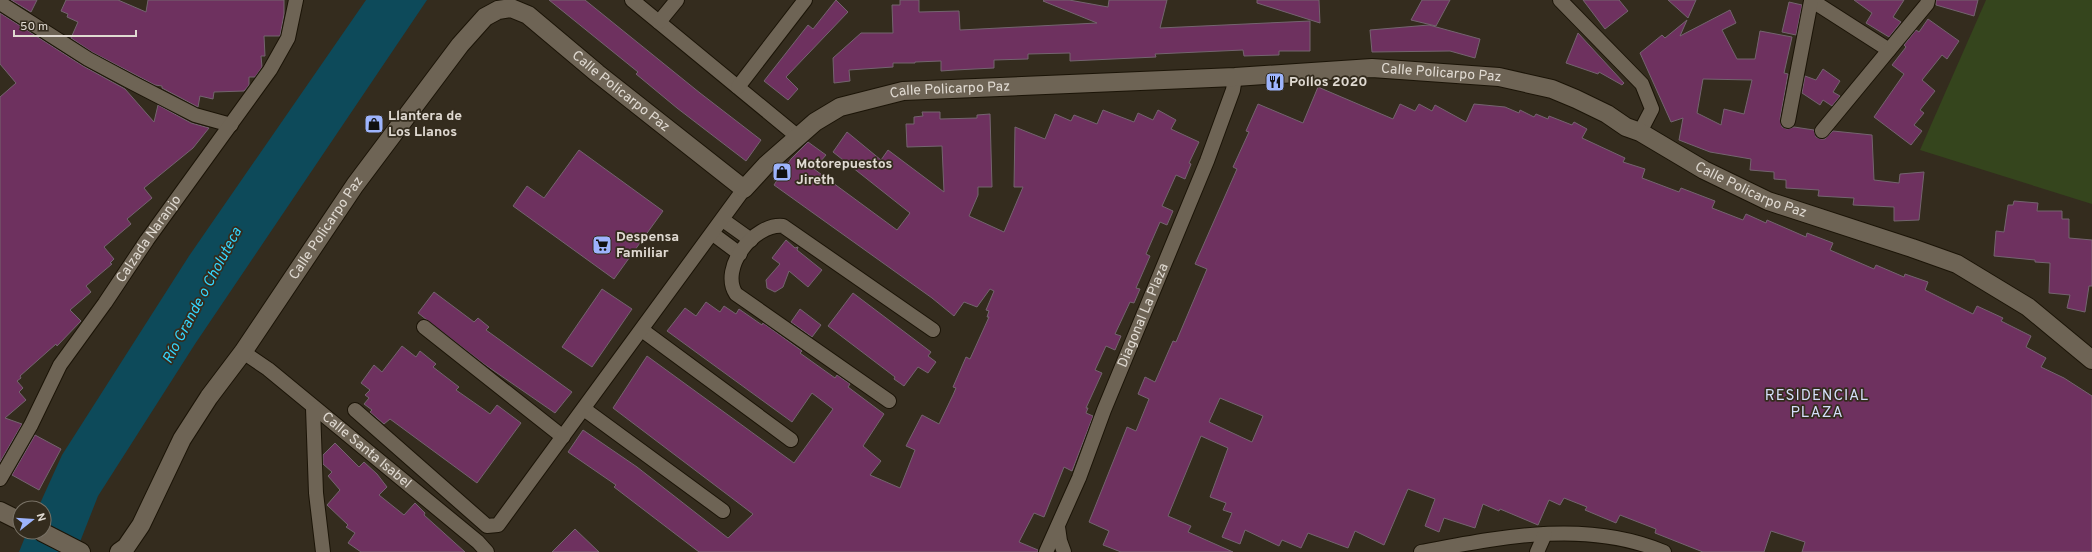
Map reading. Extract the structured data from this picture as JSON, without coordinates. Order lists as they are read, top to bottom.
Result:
{
  "streets": {
    "street": [
      "Calle Policarpo Paz",
      "Calzada Naranjo",
      "Diagonal La Plaza",
      "Calle Santa Isabel"
    ]
  },
  "crossings": [
    ["Calle Policarpo Paz", "Diagonal La Plaza"],
    ["Calle Policarpo Paz", "Calle Santa Isabel"]
  ],
  "districts": ["RESIDENCIAL PLAZA"],
  "water": ["Río Grande o Choluteca"],
  "places": {
    "restaurant": ["Pollos 2020"],
    "shop": ["Llantera de Los Llanos", "Motorepuestos Jireth"],
    "supermarket": ["Despensa Familiar"]
  },
  "scale_bar": "50 m",
  "north": "right"
}
